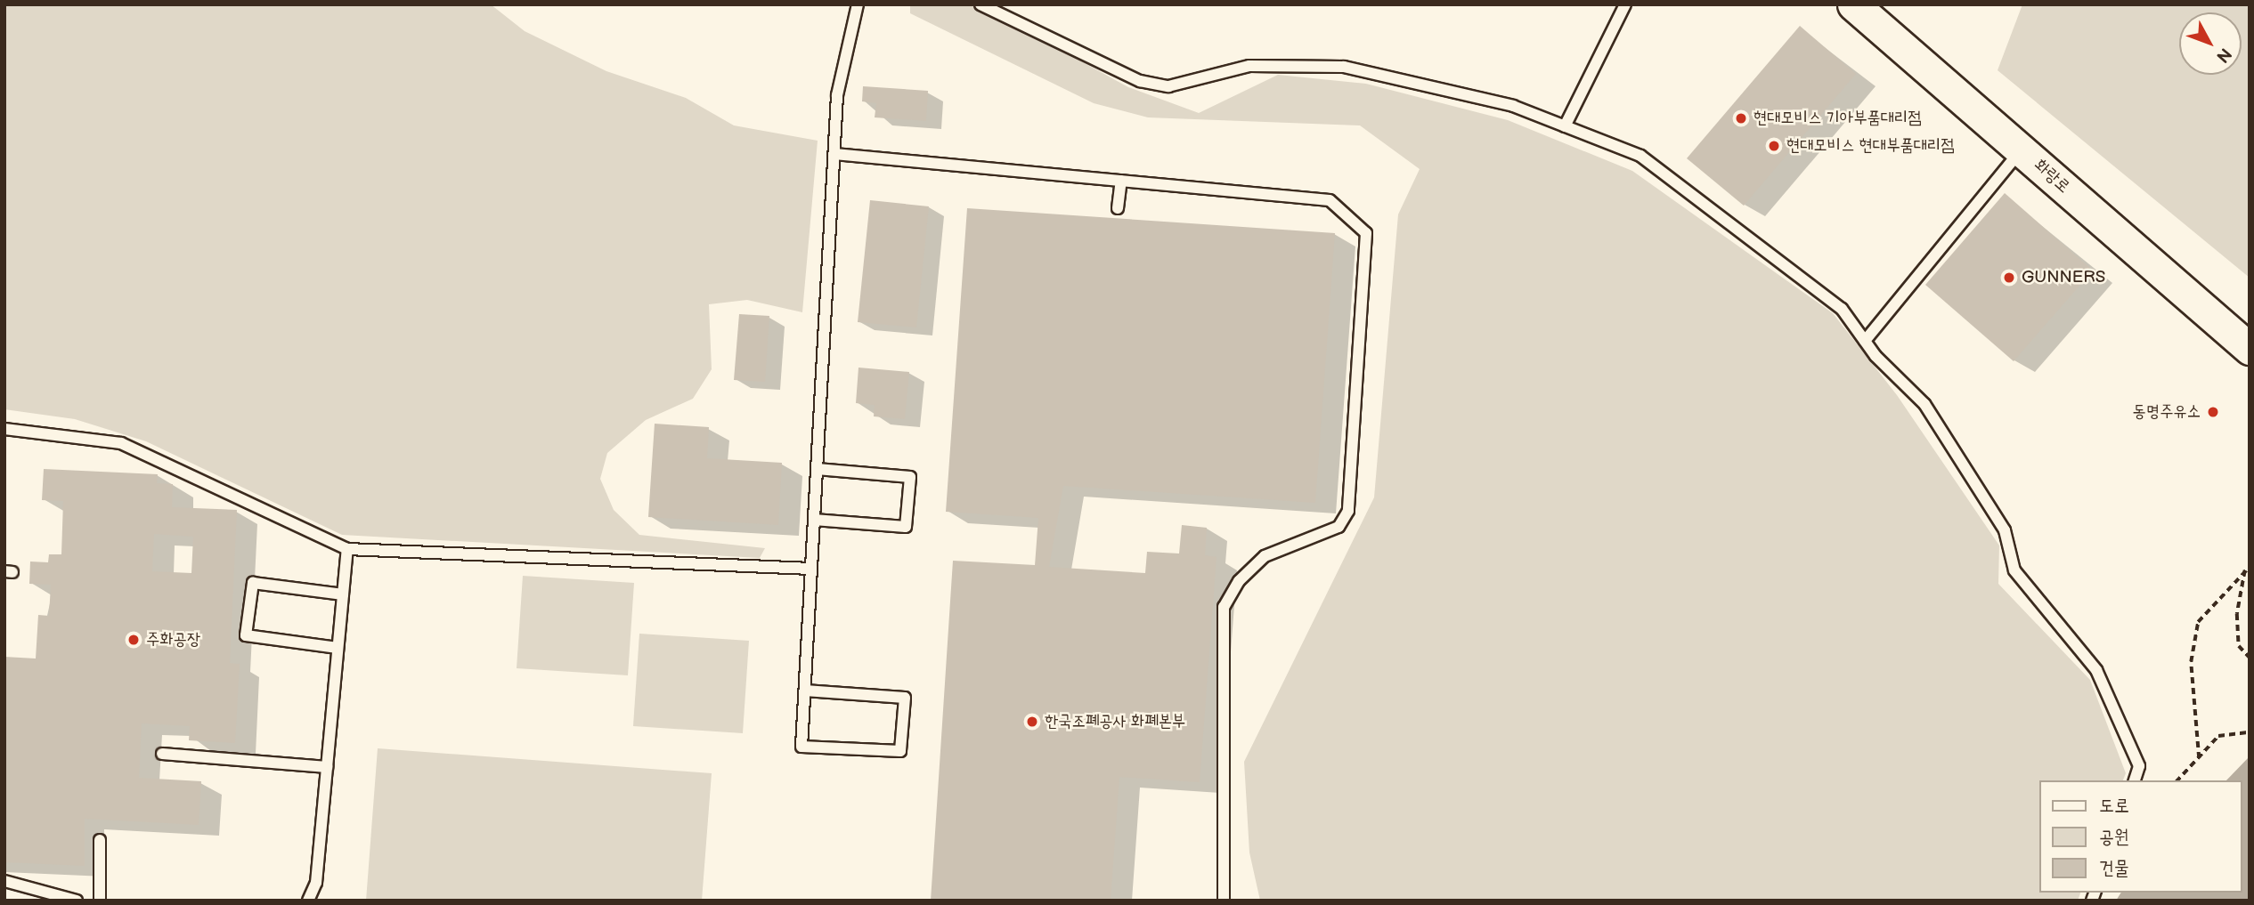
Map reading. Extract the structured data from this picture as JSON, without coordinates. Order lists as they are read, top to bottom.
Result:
{
  "streets": {
    "street": ["화랑로"]
  },
  "places": [
    "현대모비스 기아부품대리점",
    "현대모비스 현대부품대리점",
    "GUNNERS",
    "동명주유소",
    "주화공장",
    "한국조폐공사 화폐본부"
  ],
  "legend": ["도로", "공원", "건물"],
  "north": "bottom right"
}
